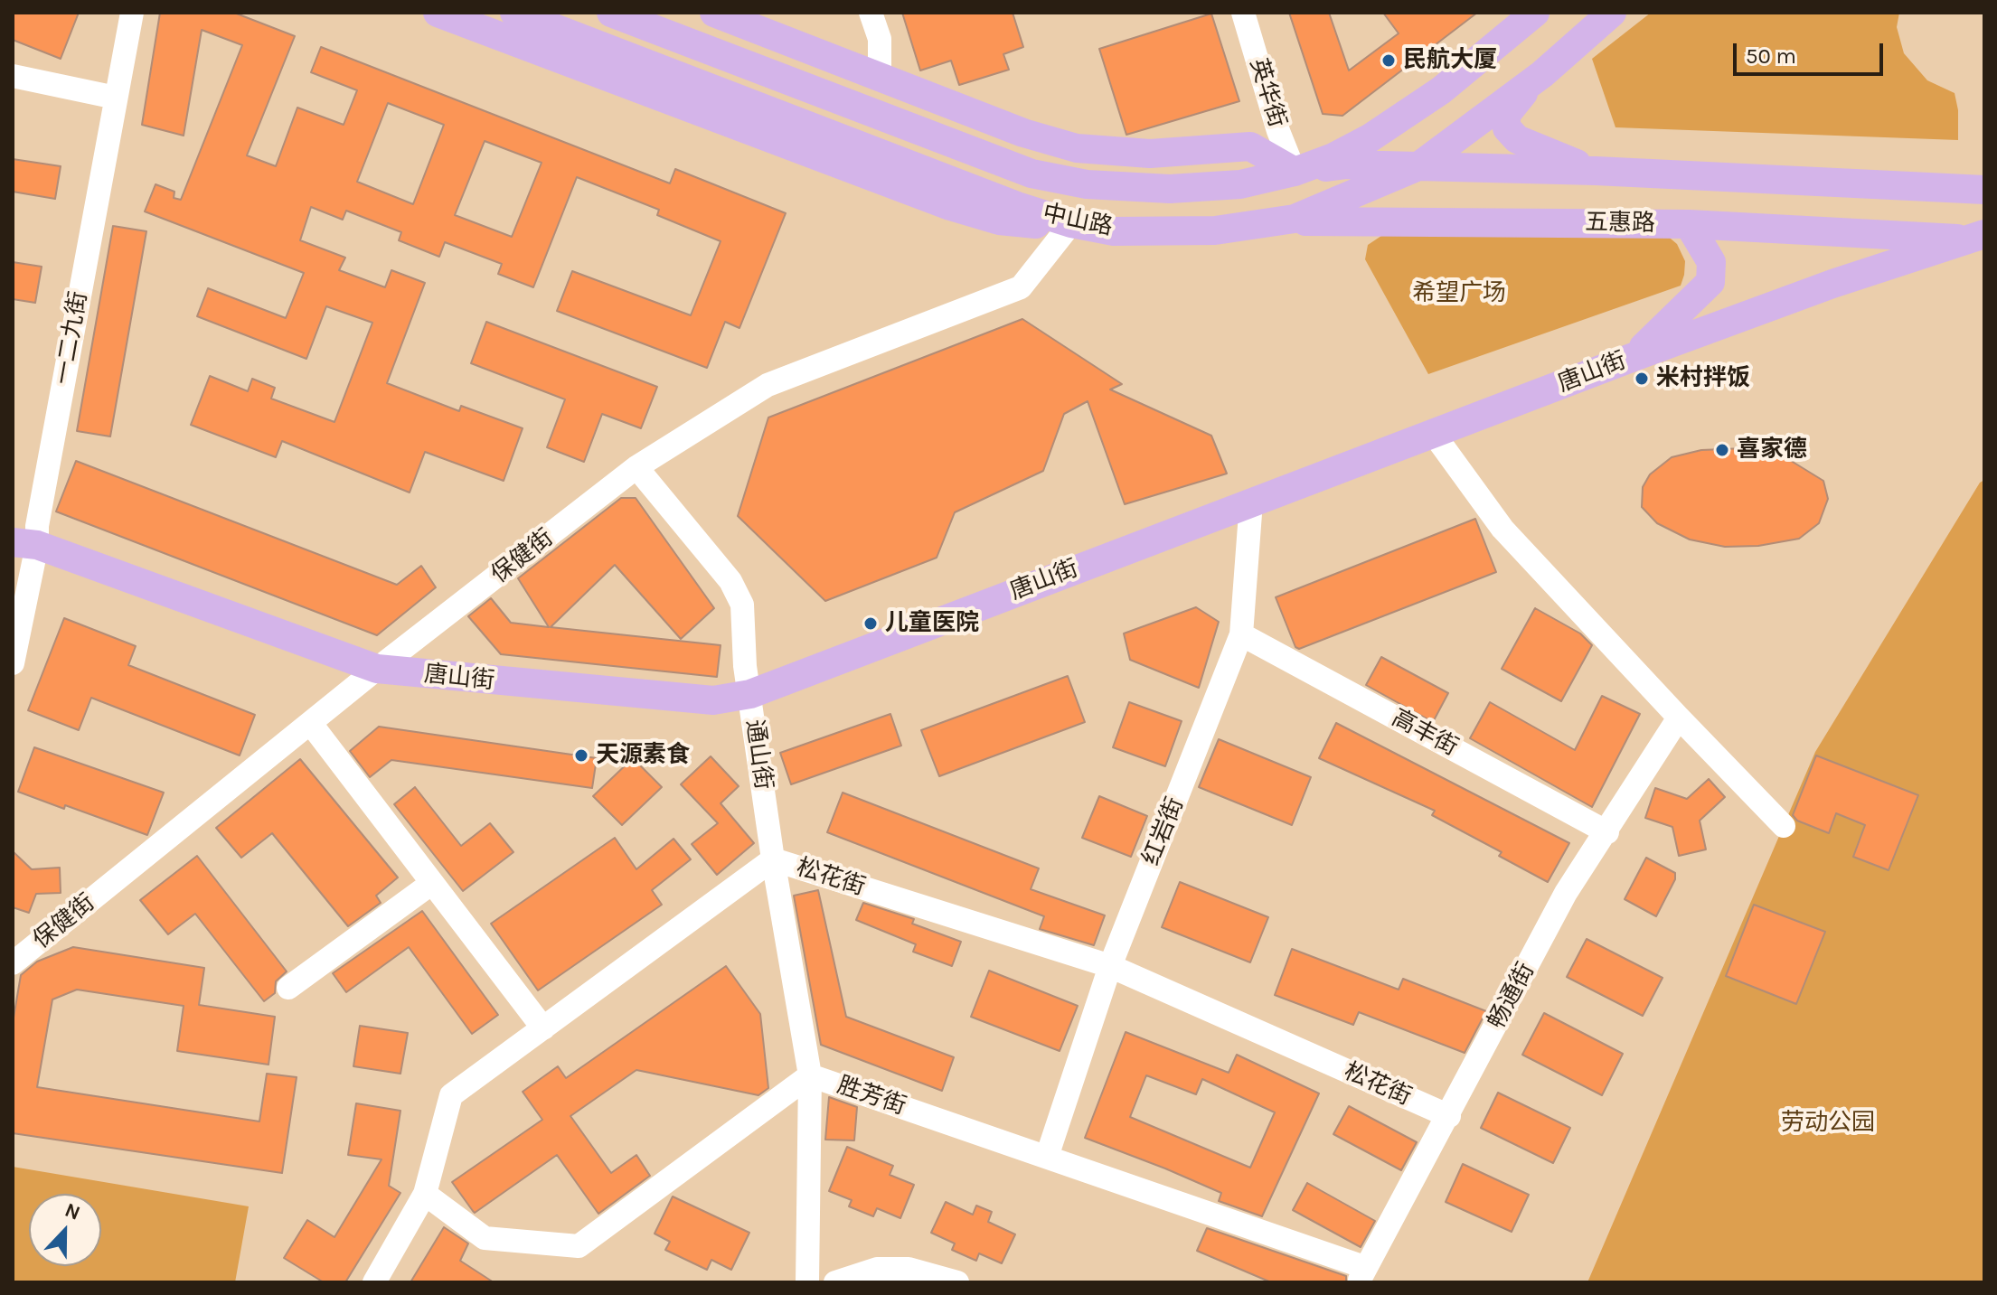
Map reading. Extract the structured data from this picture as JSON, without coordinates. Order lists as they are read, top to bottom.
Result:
{
  "streets": {
    "main road": ["中山路", "五惠路", "唐山街"],
    "street": [
      "英华街",
      "一二九街",
      "保健街",
      "高丰街",
      "通山街",
      "红岩街",
      "松花街",
      "畅通街",
      "胜芳街"
    ]
  },
  "crossings": [
    ["英华街", "中山路"],
    ["中山路", "五惠路"],
    ["中山路", "保健街"],
    ["五惠路", "唐山街"],
    ["一二九街", "唐山街"],
    ["唐山街", "保健街"],
    ["唐山街", "通山街"],
    ["唐山街", "红岩街"],
    ["保健街", "通山街"],
    ["高丰街", "红岩街"],
    ["高丰街", "畅通街"],
    ["通山街", "松花街"],
    ["通山街", "胜芳街"],
    ["红岩街", "松花街"],
    ["红岩街", "胜芳街"],
    ["松花街", "畅通街"],
    ["松花街", "胜芳街"],
    ["畅通街", "胜芳街"]
  ],
  "parks": ["希望广场", "劳动公园"],
  "places": [
    "民航大厦",
    "米村拌饭",
    "喜家德",
    "儿童医院",
    "天源素食"
  ],
  "scale_bar": "50 m",
  "north": "top"
}
